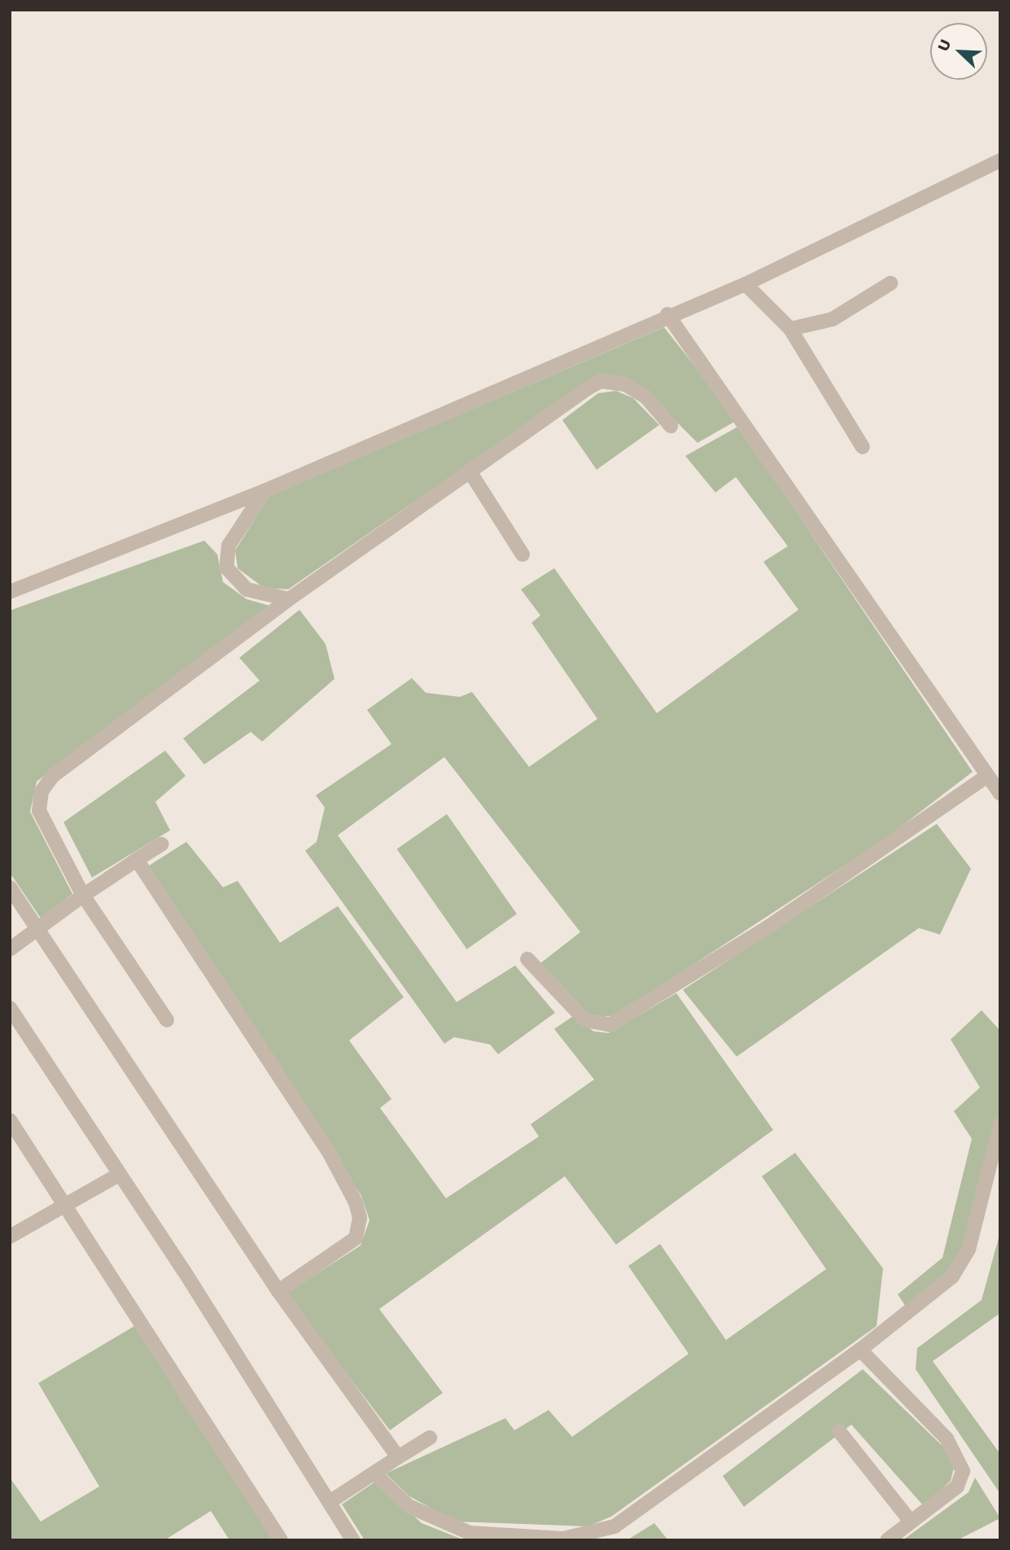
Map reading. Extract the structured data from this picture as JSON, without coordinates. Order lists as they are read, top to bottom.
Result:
{
  "north": "top left"
}
